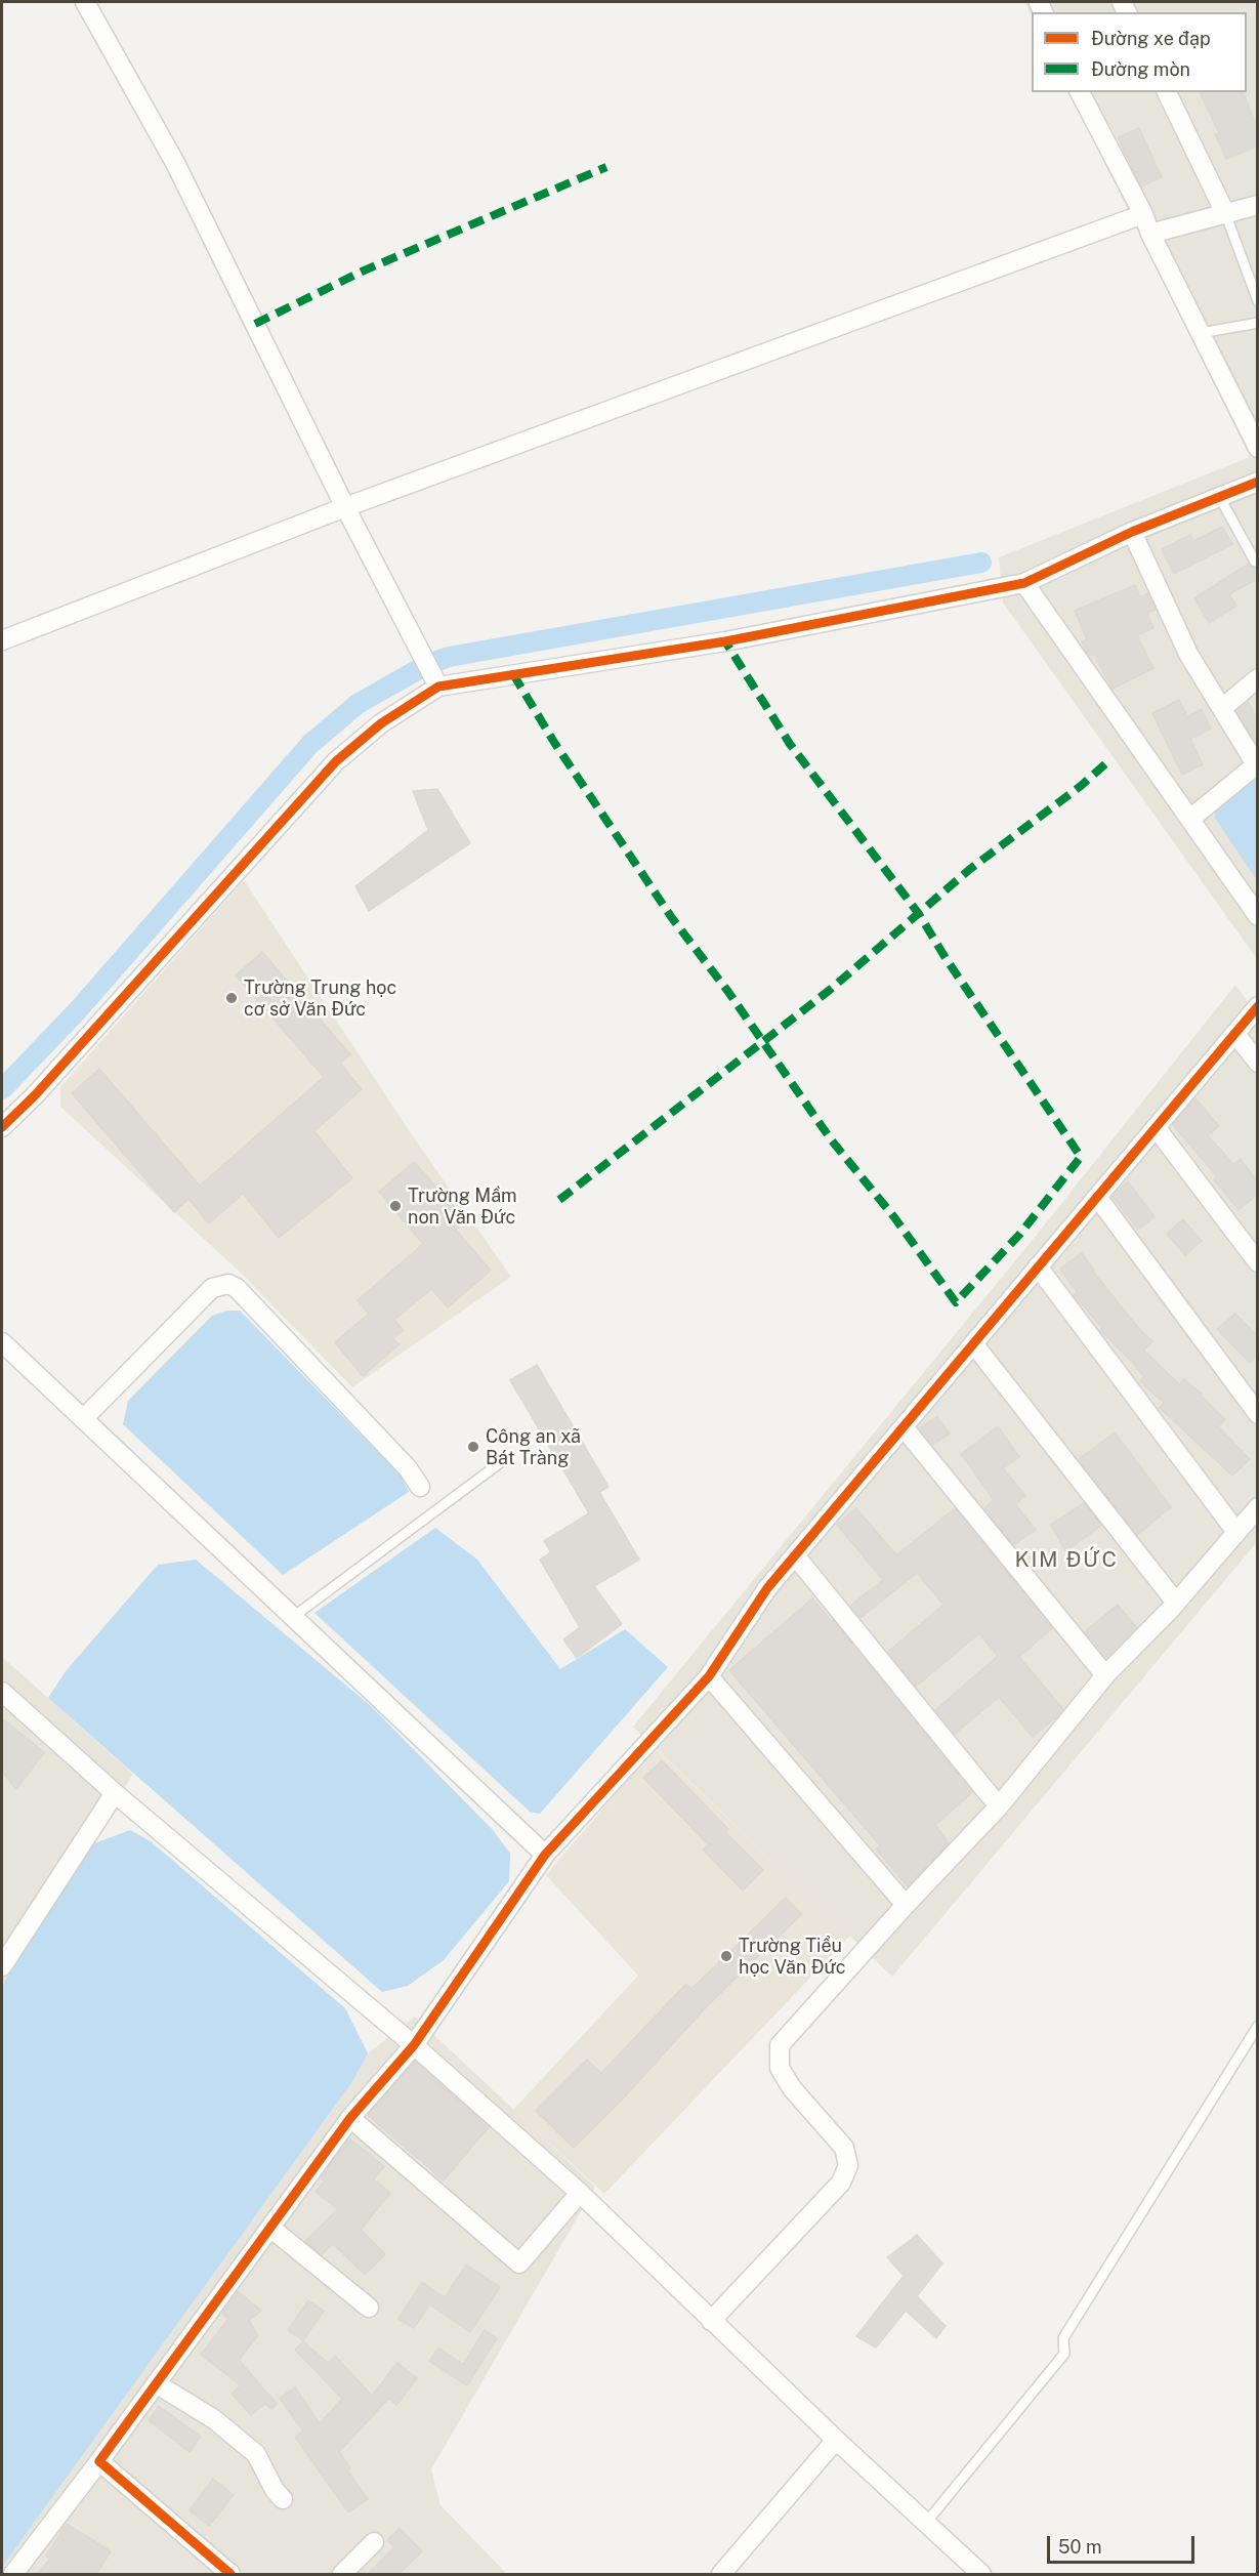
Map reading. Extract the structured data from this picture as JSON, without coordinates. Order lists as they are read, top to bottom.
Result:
{
  "districts": ["KIM ĐỨC"],
  "places": [
    "Trường Trung học cơ sở Văn Đức",
    "Trường Mầm non Văn Đức",
    "Công an xã Bát Tràng",
    "Trường Tiểu học Văn Đức"
  ],
  "legend": ["Đường xe đạp", "Đường mòn"],
  "scale_bar": "50 m"
}
